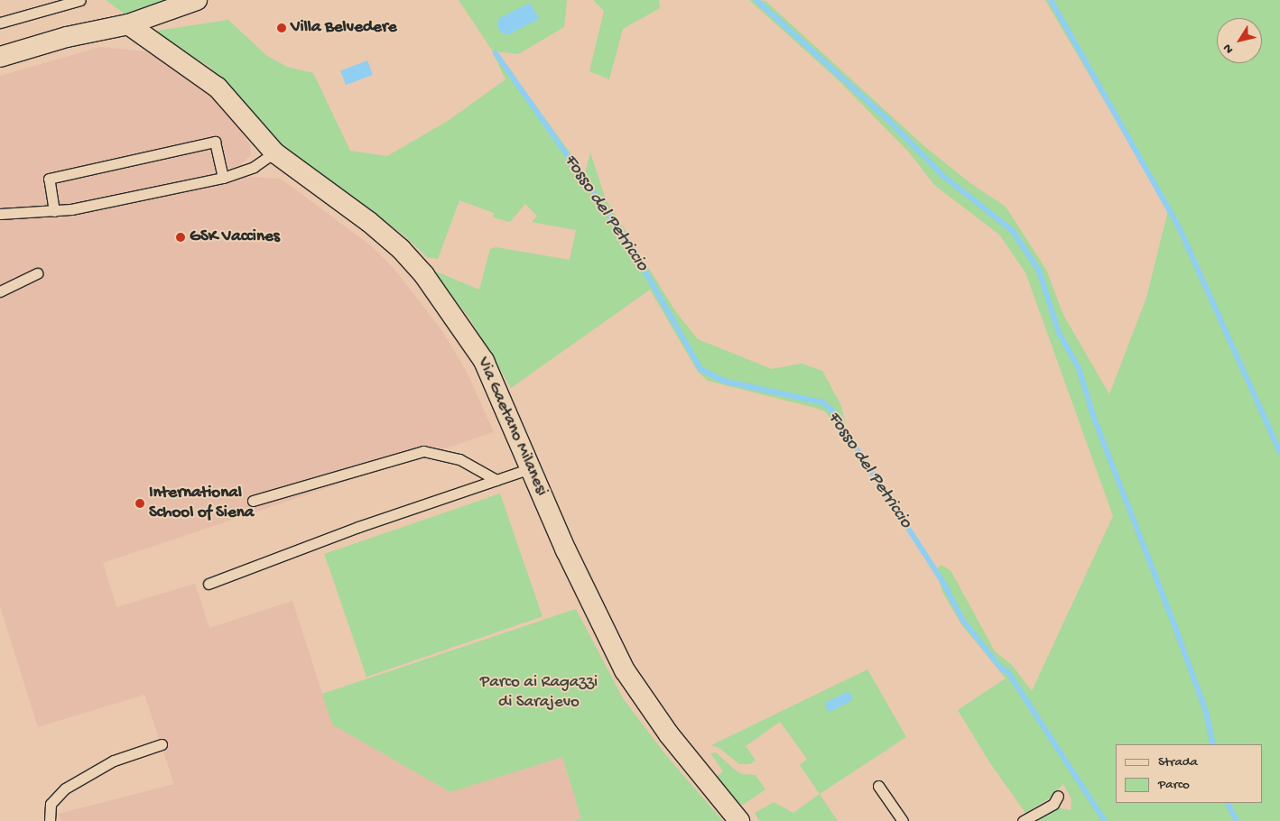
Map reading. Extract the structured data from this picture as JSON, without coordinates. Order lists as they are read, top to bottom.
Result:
{
  "streets": {
    "street": ["Via Gaetano Milanesi"]
  },
  "water": ["Fosso del Petriccio"],
  "parks": ["Parco ai Ragazzi di Sarajevo"],
  "places": ["Villa Belvedere", "GSK Vaccines", "International School of Siena"],
  "legend": ["Strada", "Parco"],
  "north": "bottom left"
}
